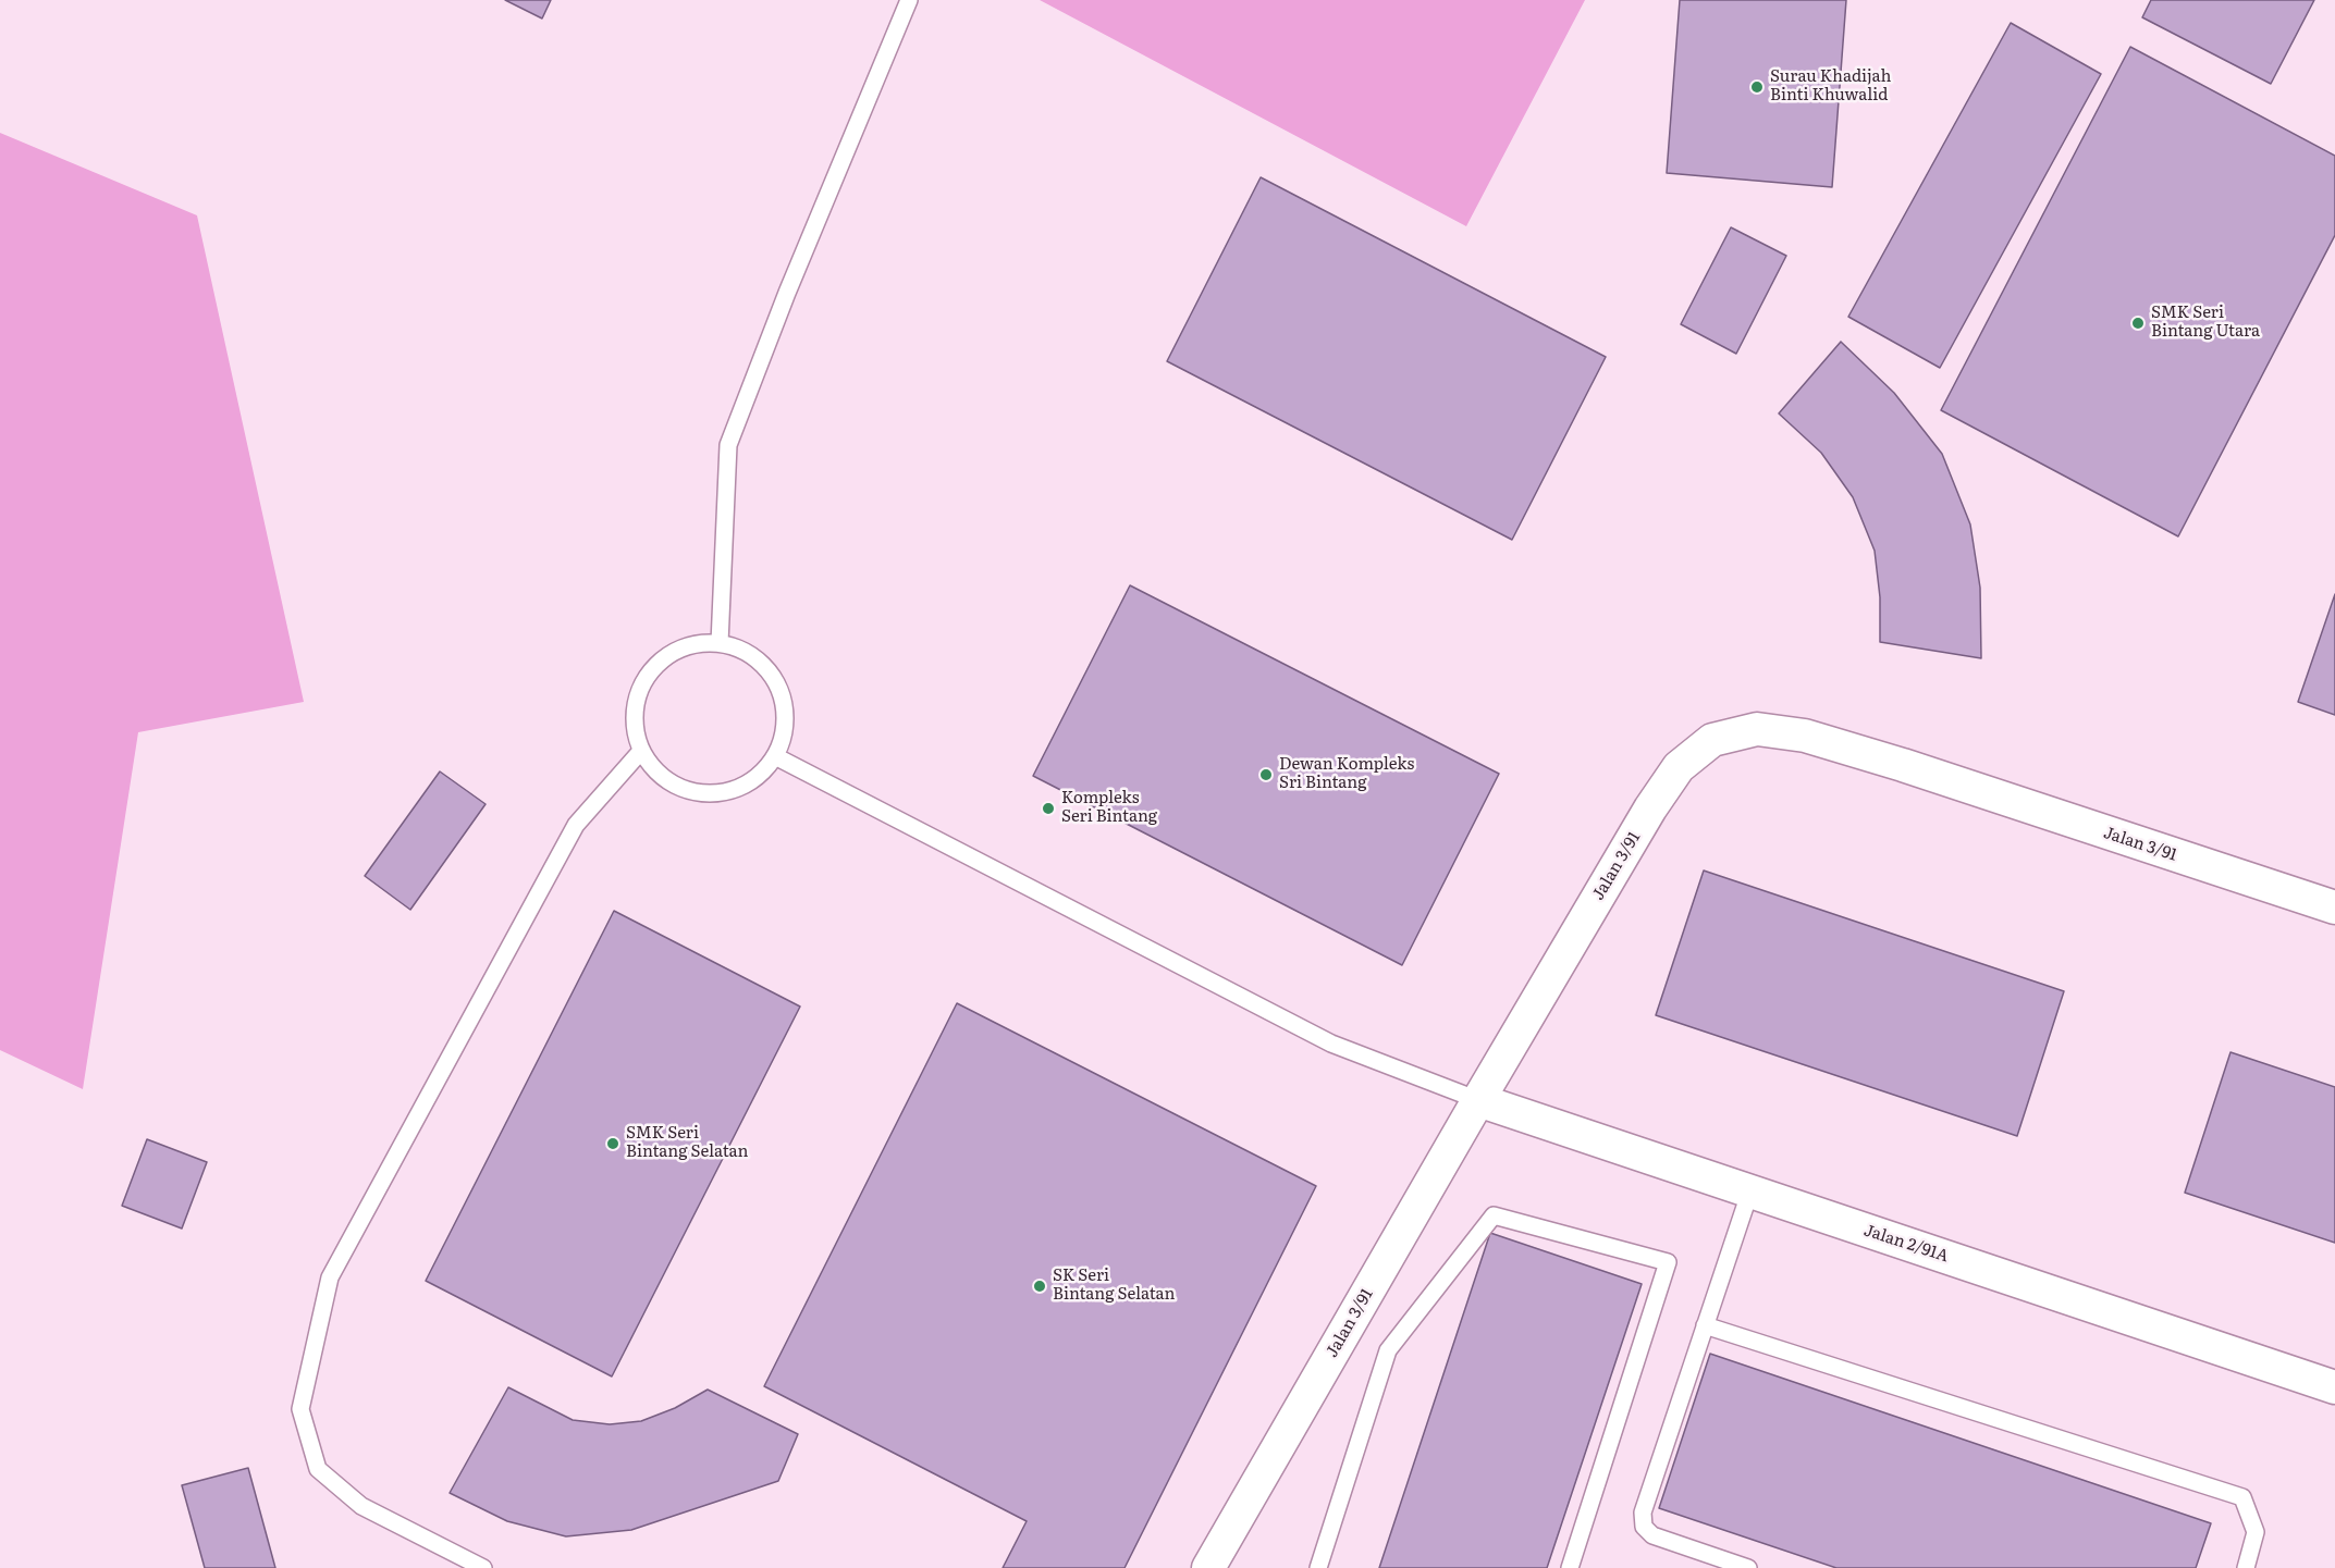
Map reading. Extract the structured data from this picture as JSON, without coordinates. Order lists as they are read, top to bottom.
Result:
{
  "streets": {
    "street": ["Jalan 3/91", "Jalan 2/91A"]
  },
  "crossings": [
    ["Jalan 3/91", "Jalan 2/91A"]
  ],
  "places": [
    "Surau Khadijah Binti Khuwalid",
    "SMK Seri Bintang Utara",
    "Dewan Kompleks Sri Bintang",
    "Kompleks Seri Bintang",
    "SMK Seri Bintang Selatan",
    "SK Seri Bintang Selatan"
  ]
}
